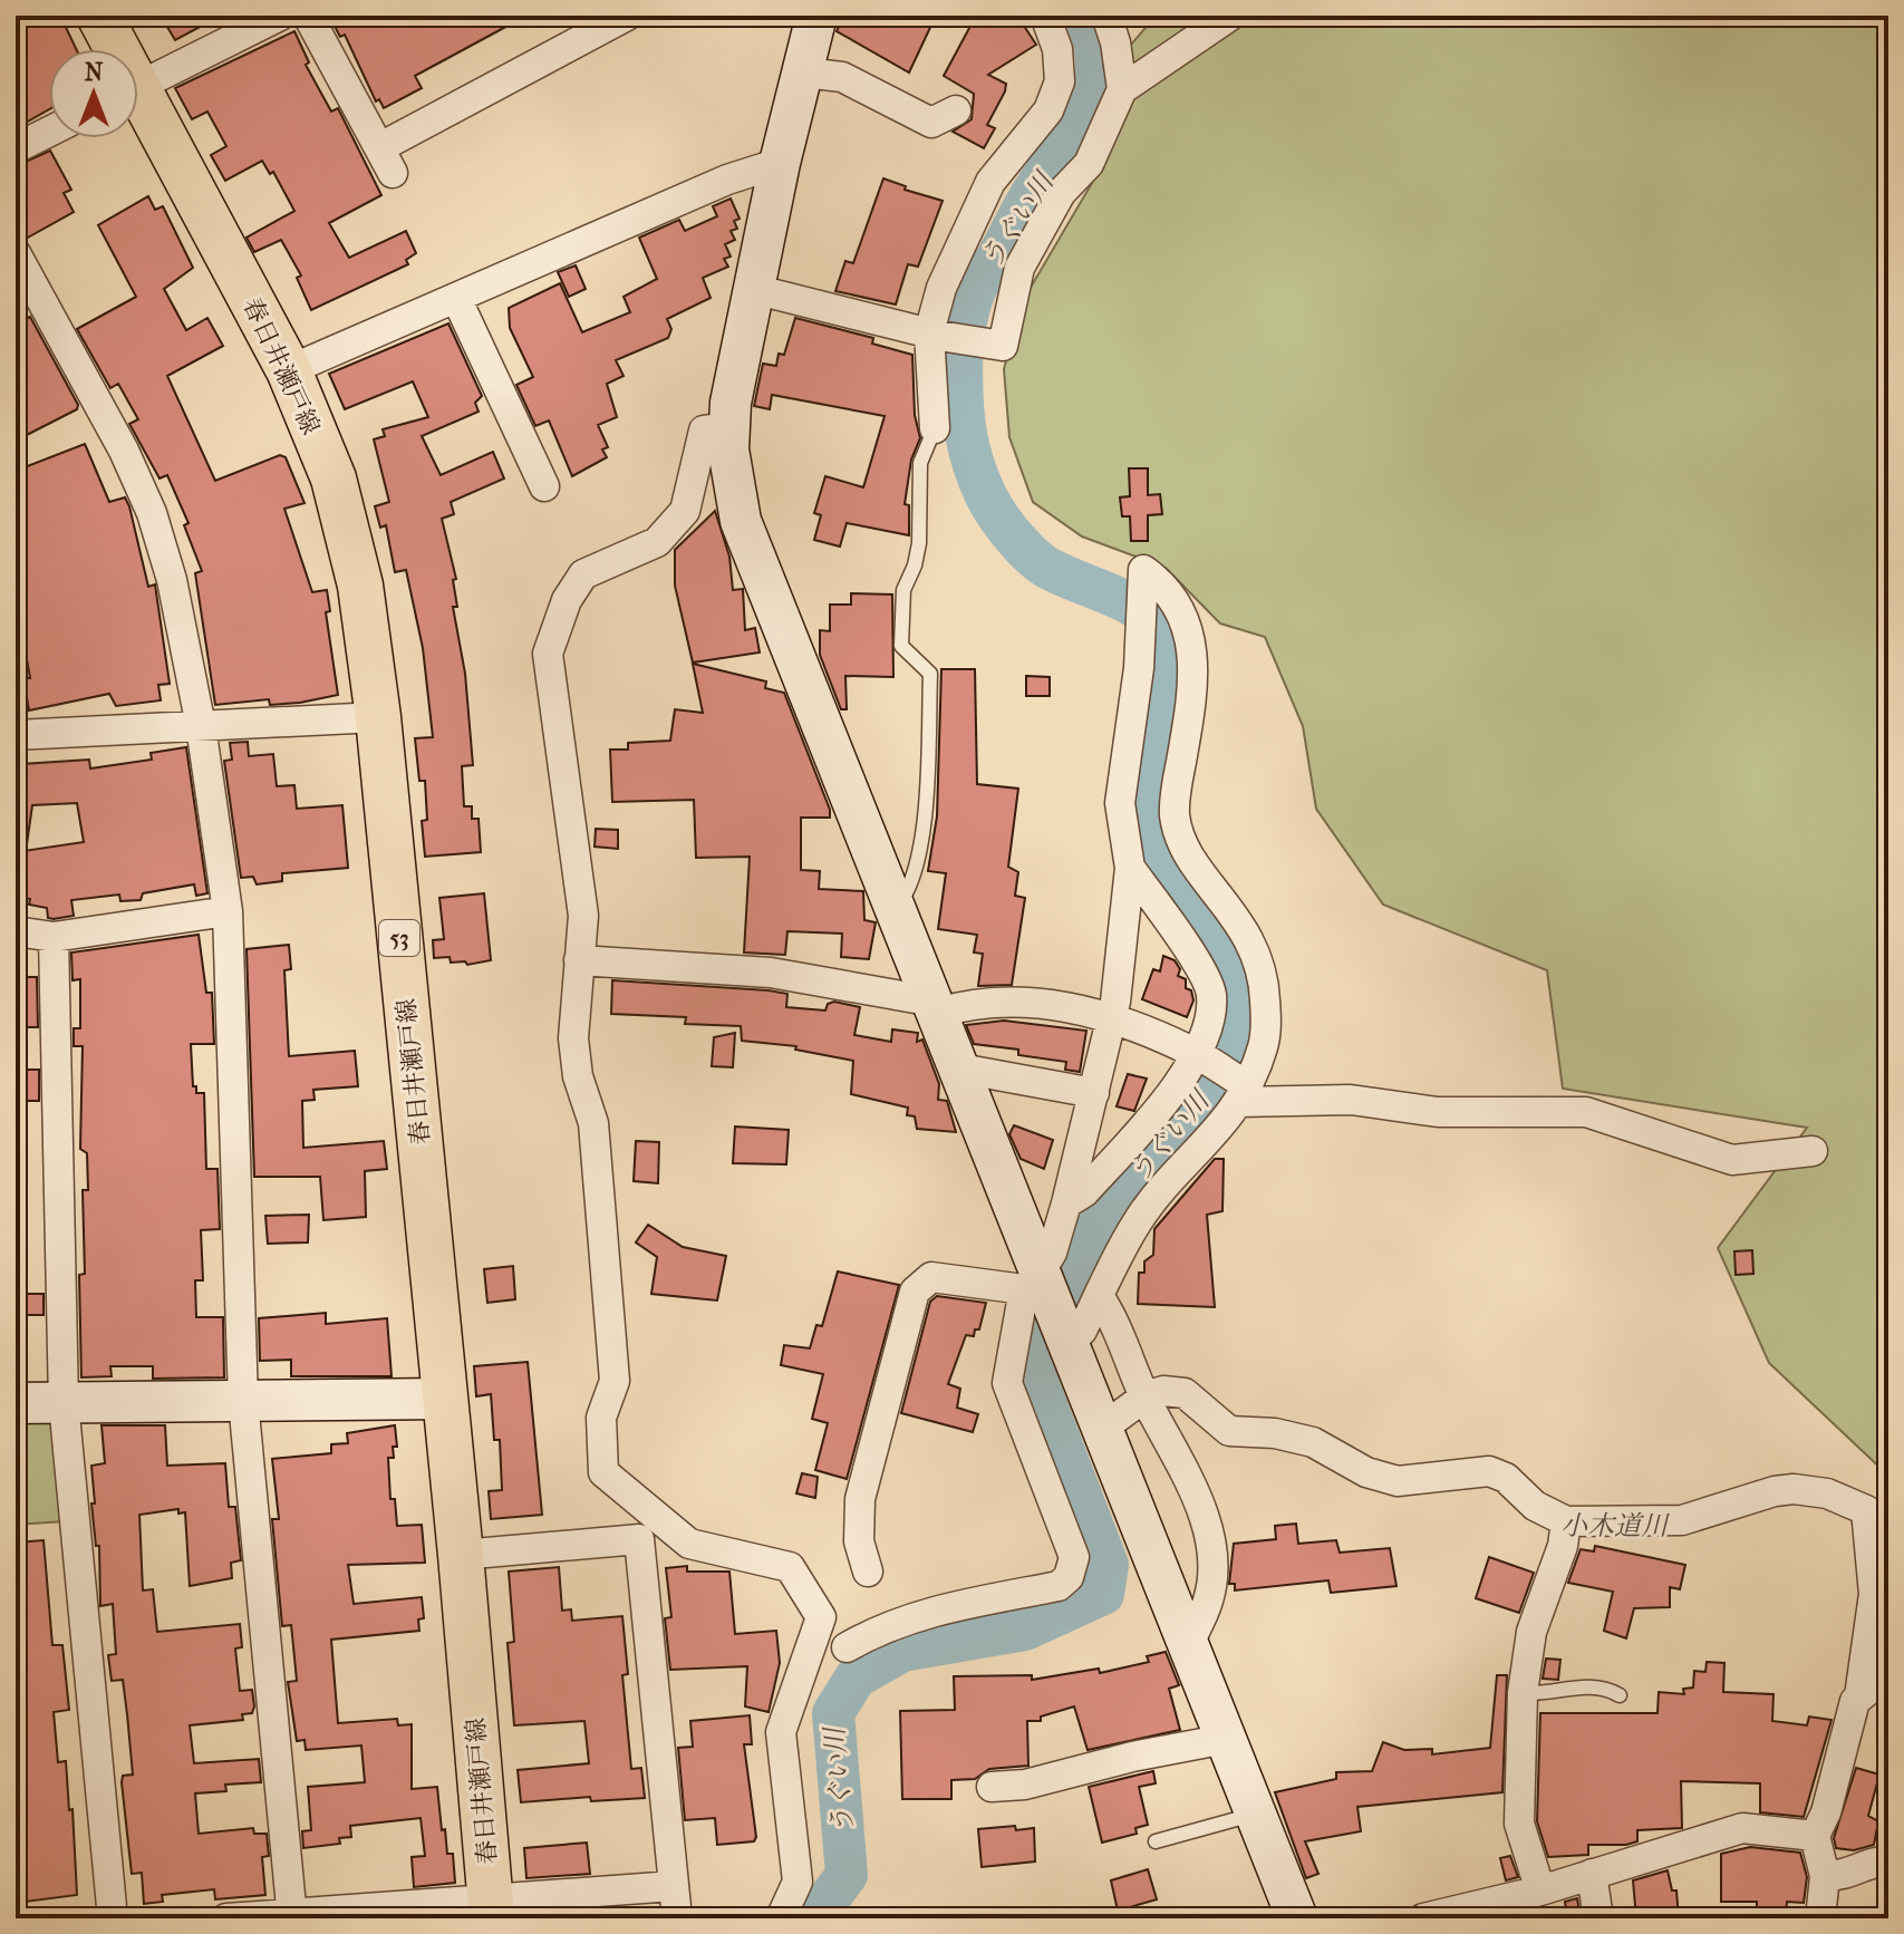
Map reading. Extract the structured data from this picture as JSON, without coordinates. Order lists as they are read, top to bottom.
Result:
{
  "streets": {
    "main road": ["春日井瀬戸線", "53"]
  },
  "water": ["うぐい川", "小木道川"],
  "north": "top"
}
